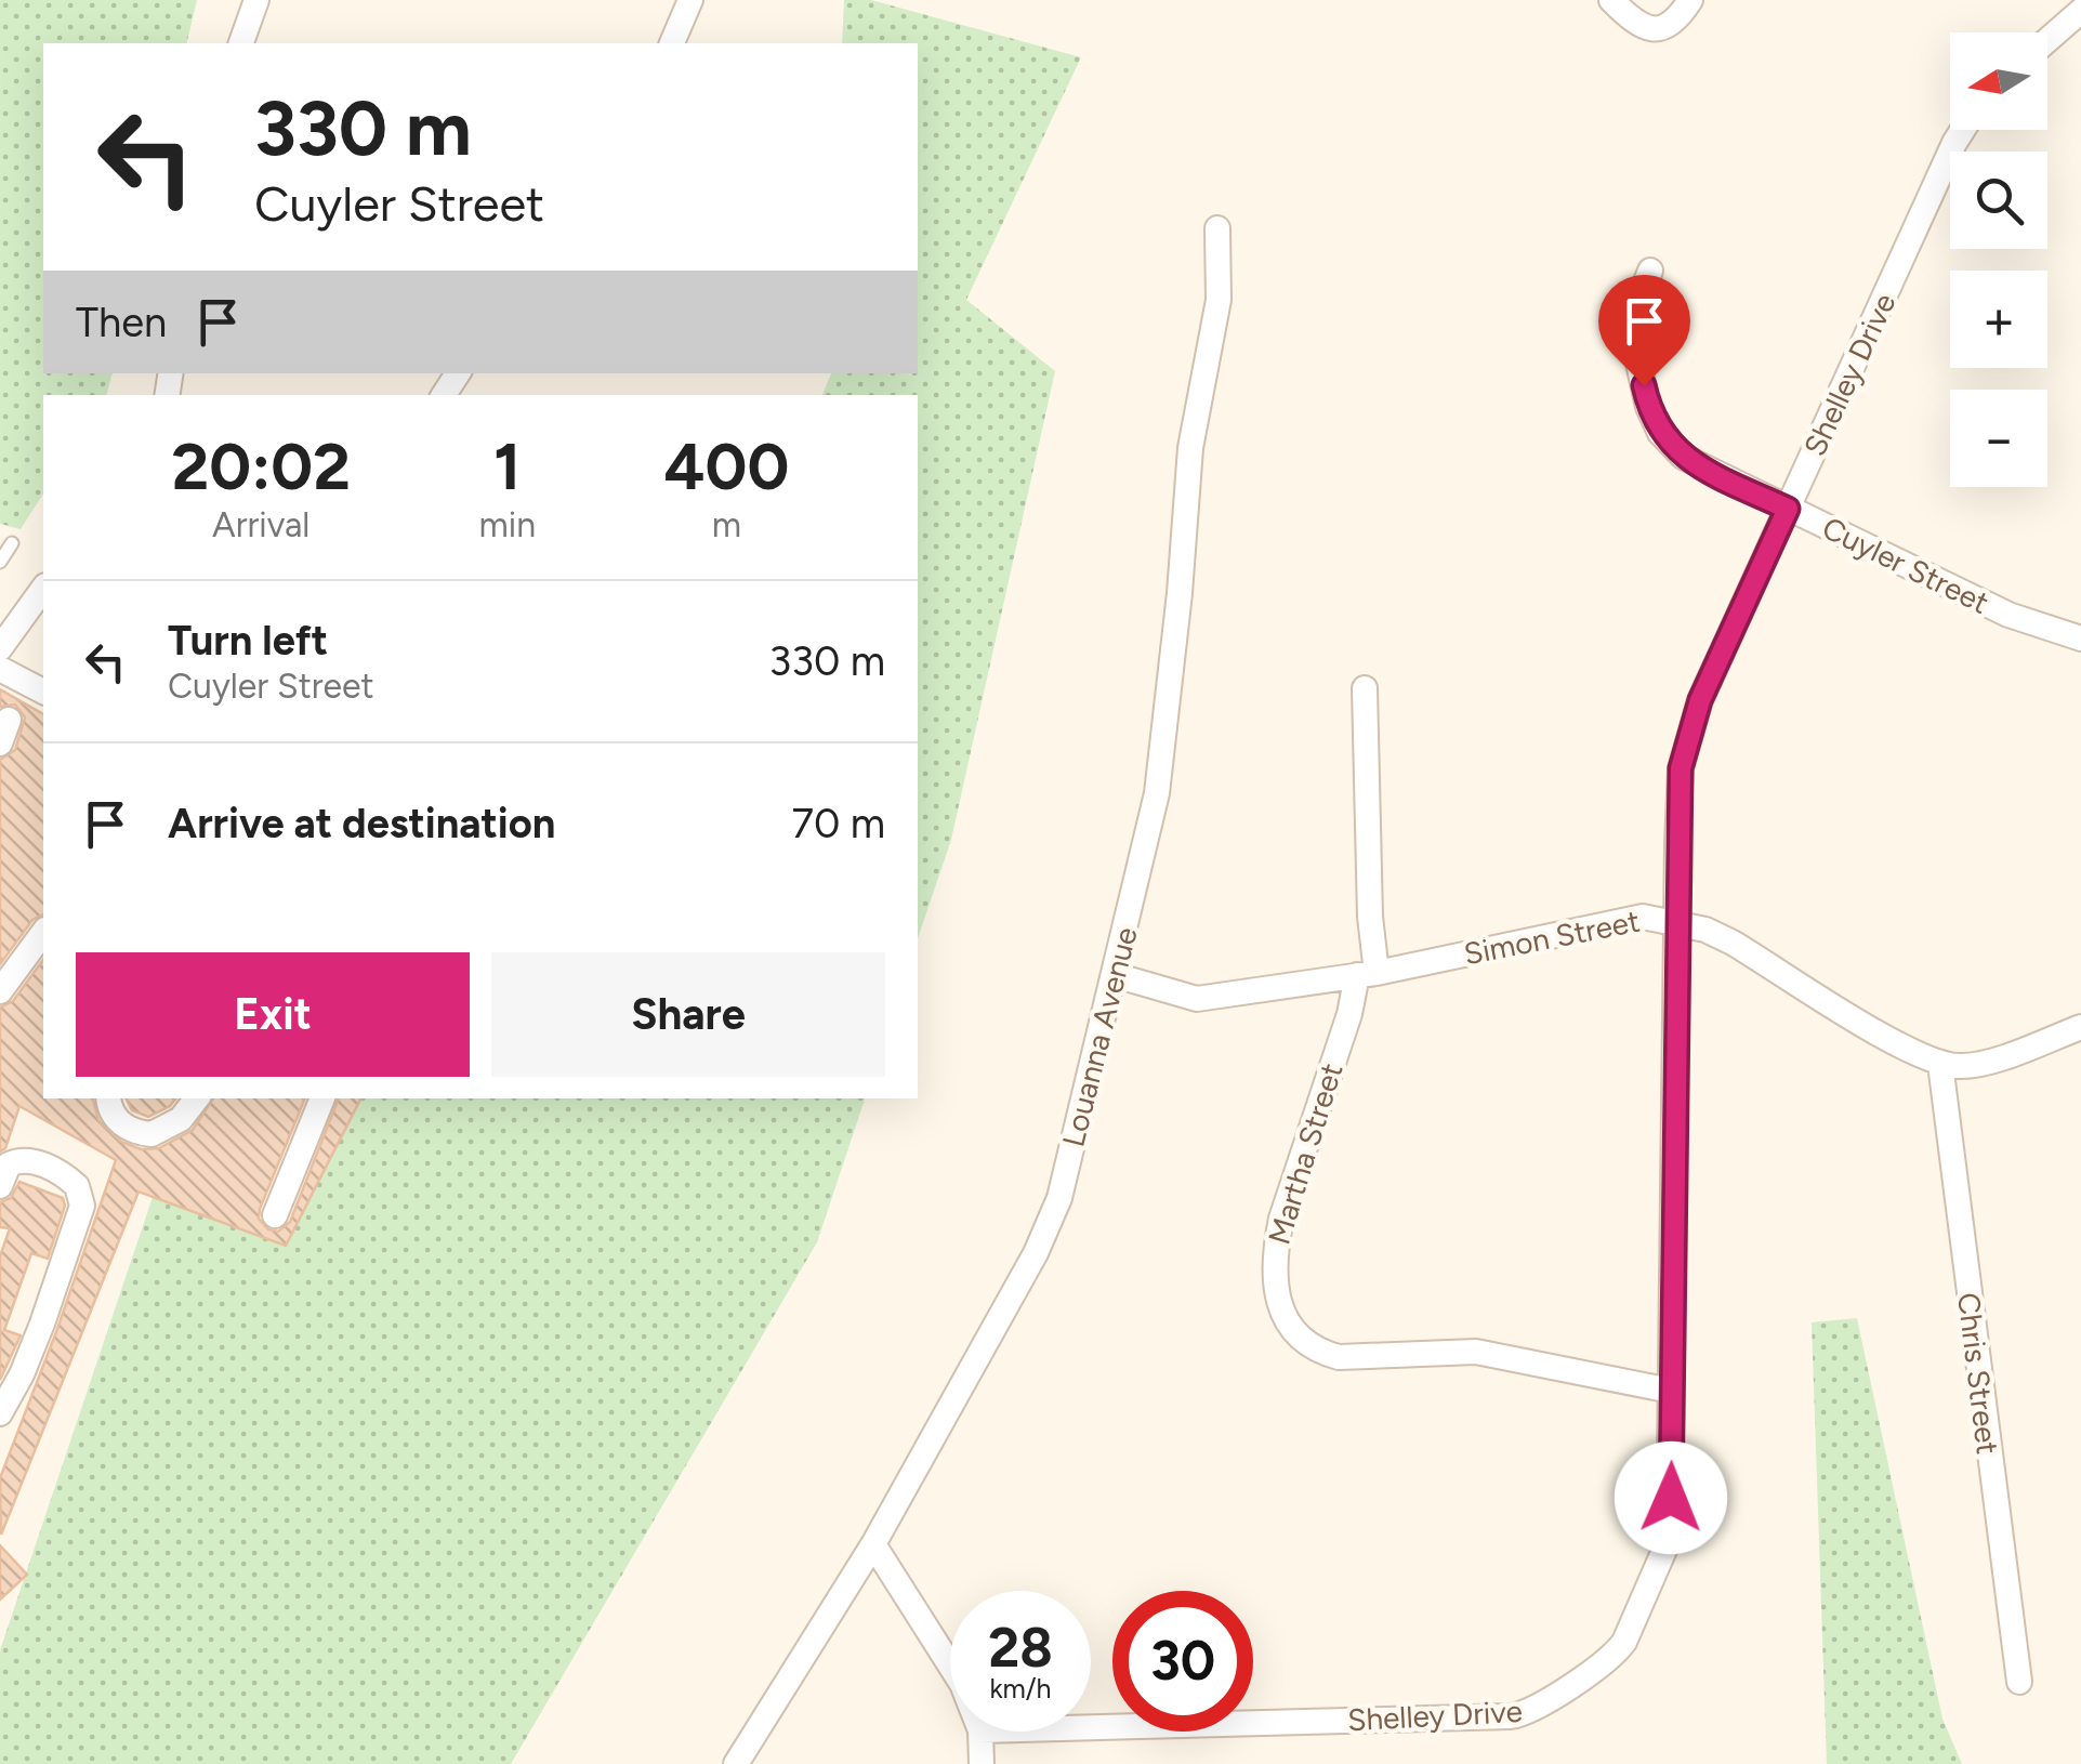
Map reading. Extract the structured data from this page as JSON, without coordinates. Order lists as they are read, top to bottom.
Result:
{
  "streets": {
    "street": [
      "Shelley Drive",
      "Cuyler Street",
      "Simon Street",
      "Louanna Avenue",
      "Martha Street",
      "Chris Street"
    ]
  },
  "crossings": [
    ["Shelley Drive", "Cuyler Street"],
    ["Shelley Drive", "Simon Street"],
    ["Shelley Drive", "Martha Street"],
    ["Simon Street", "Louanna Avenue"],
    ["Simon Street", "Martha Street"],
    ["Simon Street", "Chris Street"]
  ],
  "north": "left",
  "page": {
    "map_buttons": ["+", "−"],
    "turn": ["330 m", "Cuyler Street"],
    "then": "Then",
    "eta": [
      "20:02",
      "Arrival",
      "1",
      "min",
      "400",
      "m"
    ],
    "list": [
      {
        "name": "Turn left",
        "note": "Cuyler Street",
        "value": "330 m"
      },
      {
        "name": "Arrive at destination",
        "value": "70 m"
      }
    ],
    "buttons": ["Exit", "Share"],
    "speed": "28 km/h",
    "limit": "30"
  }
}
